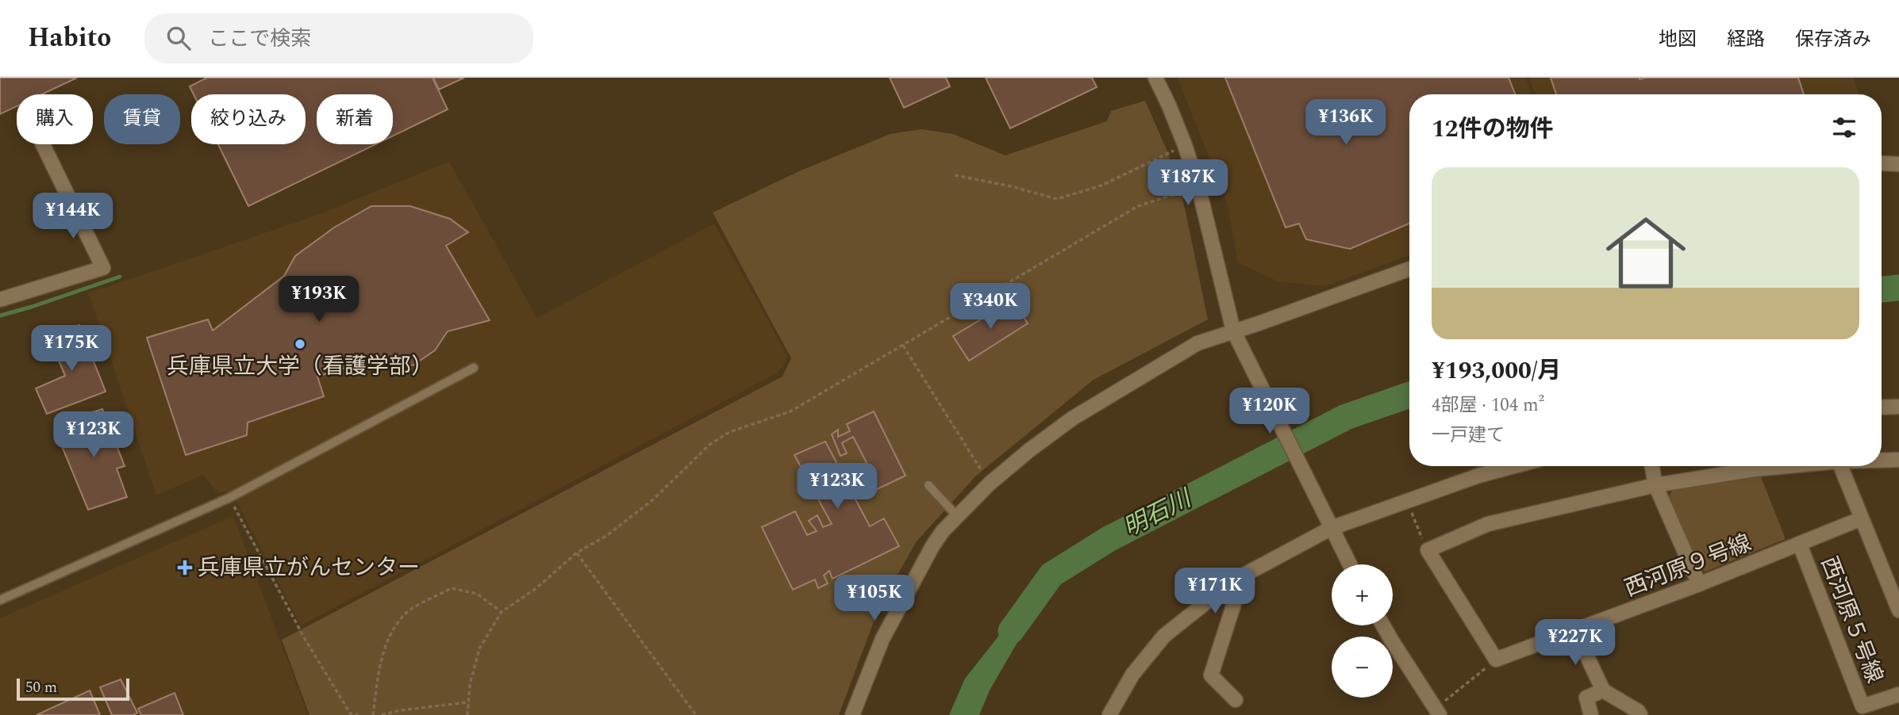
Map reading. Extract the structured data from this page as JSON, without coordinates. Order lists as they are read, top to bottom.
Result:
{
  "streets": {
    "street": ["西河原９号線", "西河原５号線"]
  },
  "crossings": [
    ["西河原９号線", "西河原５号線"]
  ],
  "water": ["明石川"],
  "places": {
    "other": ["兵庫県立大学（看護学部）"],
    "health": ["兵庫県立がんセンター"]
  },
  "scale_bar": "50 m",
  "page": {
    "header": "Habito",
    "search": "ここで検索",
    "nav": ["地図", "経路", "保存済み"],
    "chip": [
      "購入",
      "賃貸",
      "絞り込み",
      "新着"
    ],
    "heading": "12件の物件",
    "price": [
      "¥136K",
      "¥187K",
      "¥144K",
      "¥193K",
      "¥340K",
      "¥175K",
      "¥120K",
      "¥123K",
      "¥123K",
      "¥171K",
      "¥105K",
      "¥227K"
    ],
    "list": [
      {
        "name": "¥193,000/月",
        "note": "4部屋 · 104 m² · 一戸建て"
      }
    ],
    "map_buttons": ["+", "−"],
    "scale": "50 m"
  }
}
